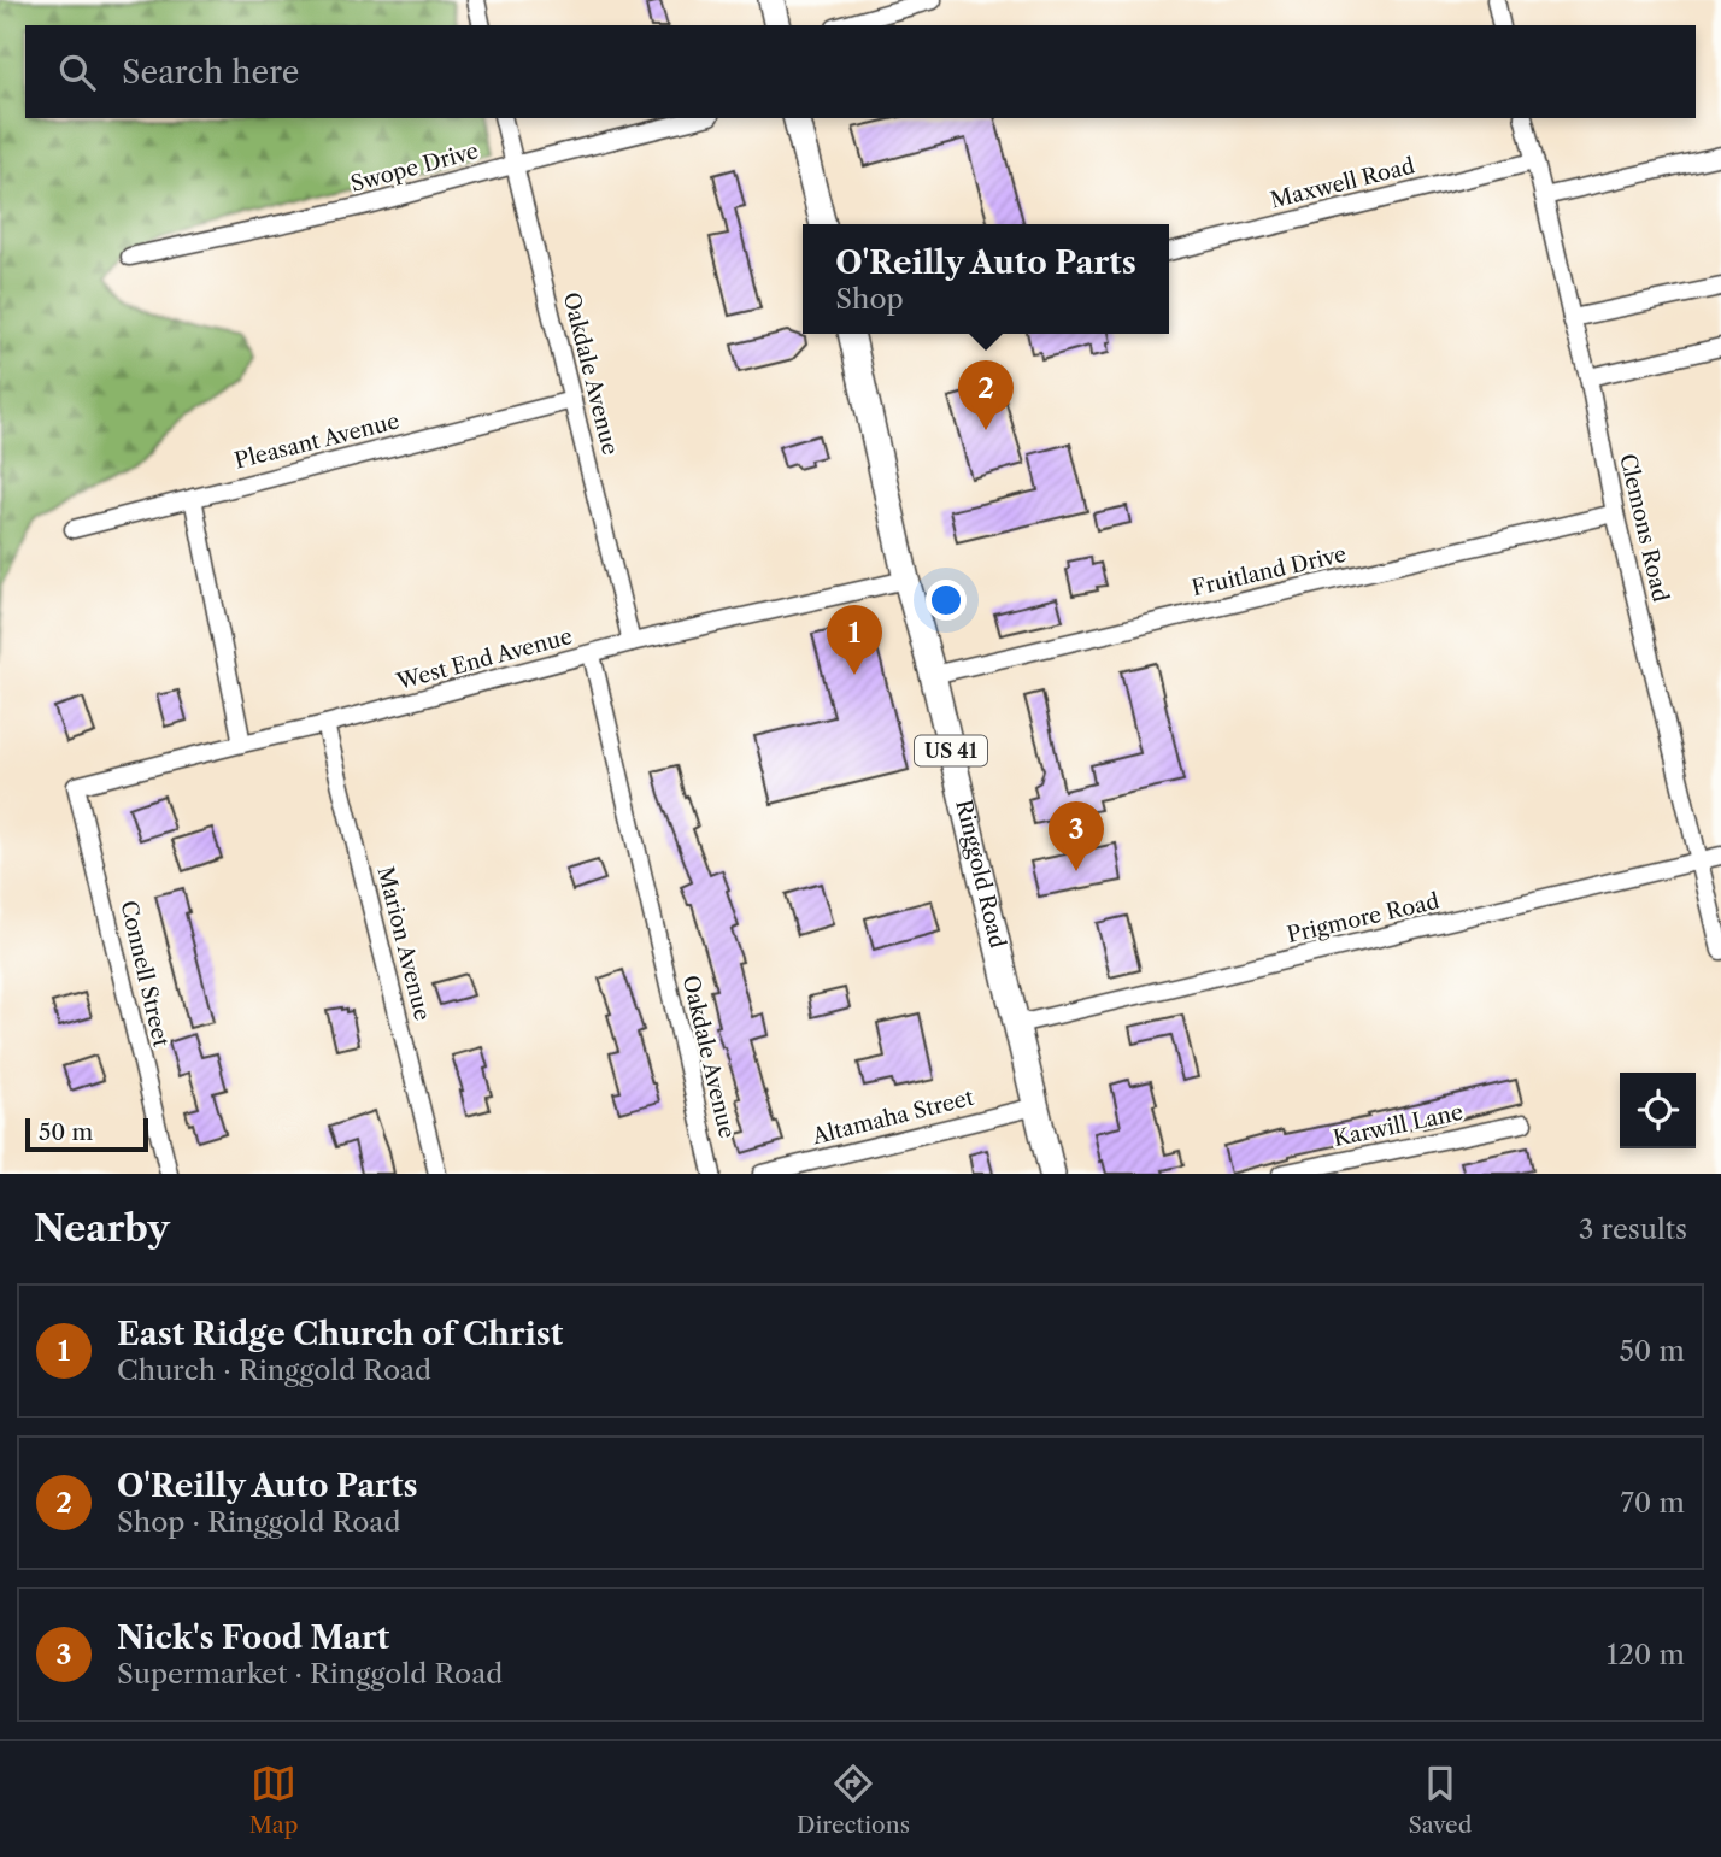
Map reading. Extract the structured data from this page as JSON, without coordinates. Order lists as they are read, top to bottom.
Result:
{
  "streets": {
    "main road": ["US 41", "Ringgold Road"],
    "street": [
      "Swope Drive",
      "Maxwell Road",
      "Oakdale Avenue",
      "Pleasant Avenue",
      "Clemons Road",
      "Fruitland Drive",
      "West End Avenue",
      "Prigmore Road",
      "Marion Avenue",
      "Connell Street",
      "Altamaha Street",
      "Karwill Lane"
    ]
  },
  "crossings": [
    ["Swope Drive", "Oakdale Avenue"],
    ["Maxwell Road", "Clemons Road"],
    ["Oakdale Avenue", "Pleasant Avenue"],
    ["Oakdale Avenue", "West End Avenue"],
    ["Clemons Road", "Fruitland Drive"],
    ["Clemons Road", "Prigmore Road"],
    ["Fruitland Drive", "Ringgold Road"],
    ["West End Avenue", "Ringgold Road"],
    ["West End Avenue", "Marion Avenue"],
    ["West End Avenue", "Connell Street"],
    ["Ringgold Road", "Prigmore Road"],
    ["Ringgold Road", "Altamaha Street"]
  ],
  "scale_bar": "50 m",
  "page": {
    "search": "Search here",
    "popup": ["O'Reilly Auto Parts", "Shop"],
    "pins": ["2", "1", "3"],
    "scale": "50 m",
    "heading": ["Nearby", "3 results"],
    "list": [
      {
        "mark": "1",
        "name": "East Ridge Church of Christ",
        "note": "Church · Ringgold Road",
        "value": "50 m"
      },
      {
        "mark": "2",
        "name": "O'Reilly Auto Parts",
        "note": "Shop · Ringgold Road",
        "value": "70 m"
      },
      {
        "mark": "3",
        "name": "Nick's Food Mart",
        "note": "Supermarket · Ringgold Road",
        "value": "120 m"
      }
    ],
    "nav": ["Map", "Directions", "Saved"]
  }
}
